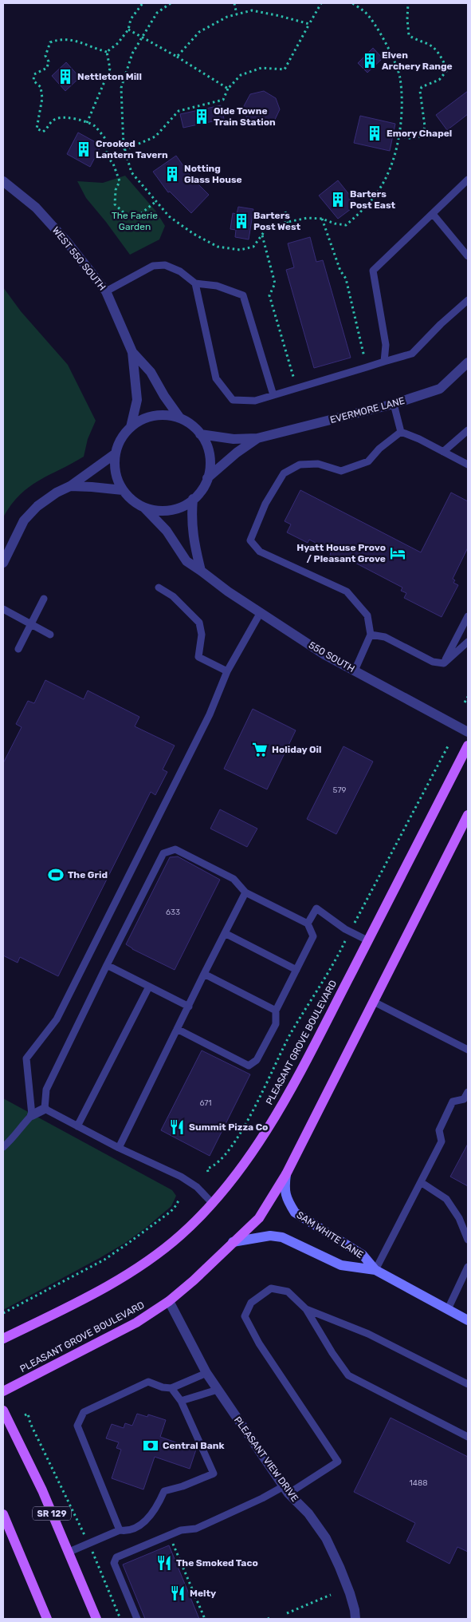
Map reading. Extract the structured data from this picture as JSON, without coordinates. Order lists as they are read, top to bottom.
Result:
{
  "streets": {
    "main road": ["PLEASANT GROVE BOULEVARD", "SR 129"],
    "street": [
      "WEST 550 SOUTH",
      "EVERMORE LANE",
      "550 SOUTH",
      "SAM WHITE LANE",
      "PLEASANT VIEW DRIVE"
    ]
  },
  "crossings": [
    ["PLEASANT GROVE BOULEVARD", "SAM WHITE LANE"],
    ["PLEASANT GROVE BOULEVARD", "PLEASANT VIEW DRIVE"]
  ],
  "parks": ["The Faerie Garden"],
  "places": {
    "building": [
      "Elven Archery Range",
      "Nettleton Mill",
      "Olde Towne Train Station",
      "Emory Chapel",
      "Crooked Lantern Tavern",
      "Notting Glass House",
      "Barters Post East",
      "Barters Post West"
    ],
    "hotel": ["Hyatt House Provo / Pleasant Grove"],
    "supermarket": ["Holiday Oil"],
    "sports": ["The Grid"],
    "restaurant": ["Summit Pizza Co", "The Smoked Taco", "Melty"],
    "bank": ["Central Bank"]
  },
  "house_numbers": [
    "579",
    "633",
    "671",
    "1488"
  ]
}
